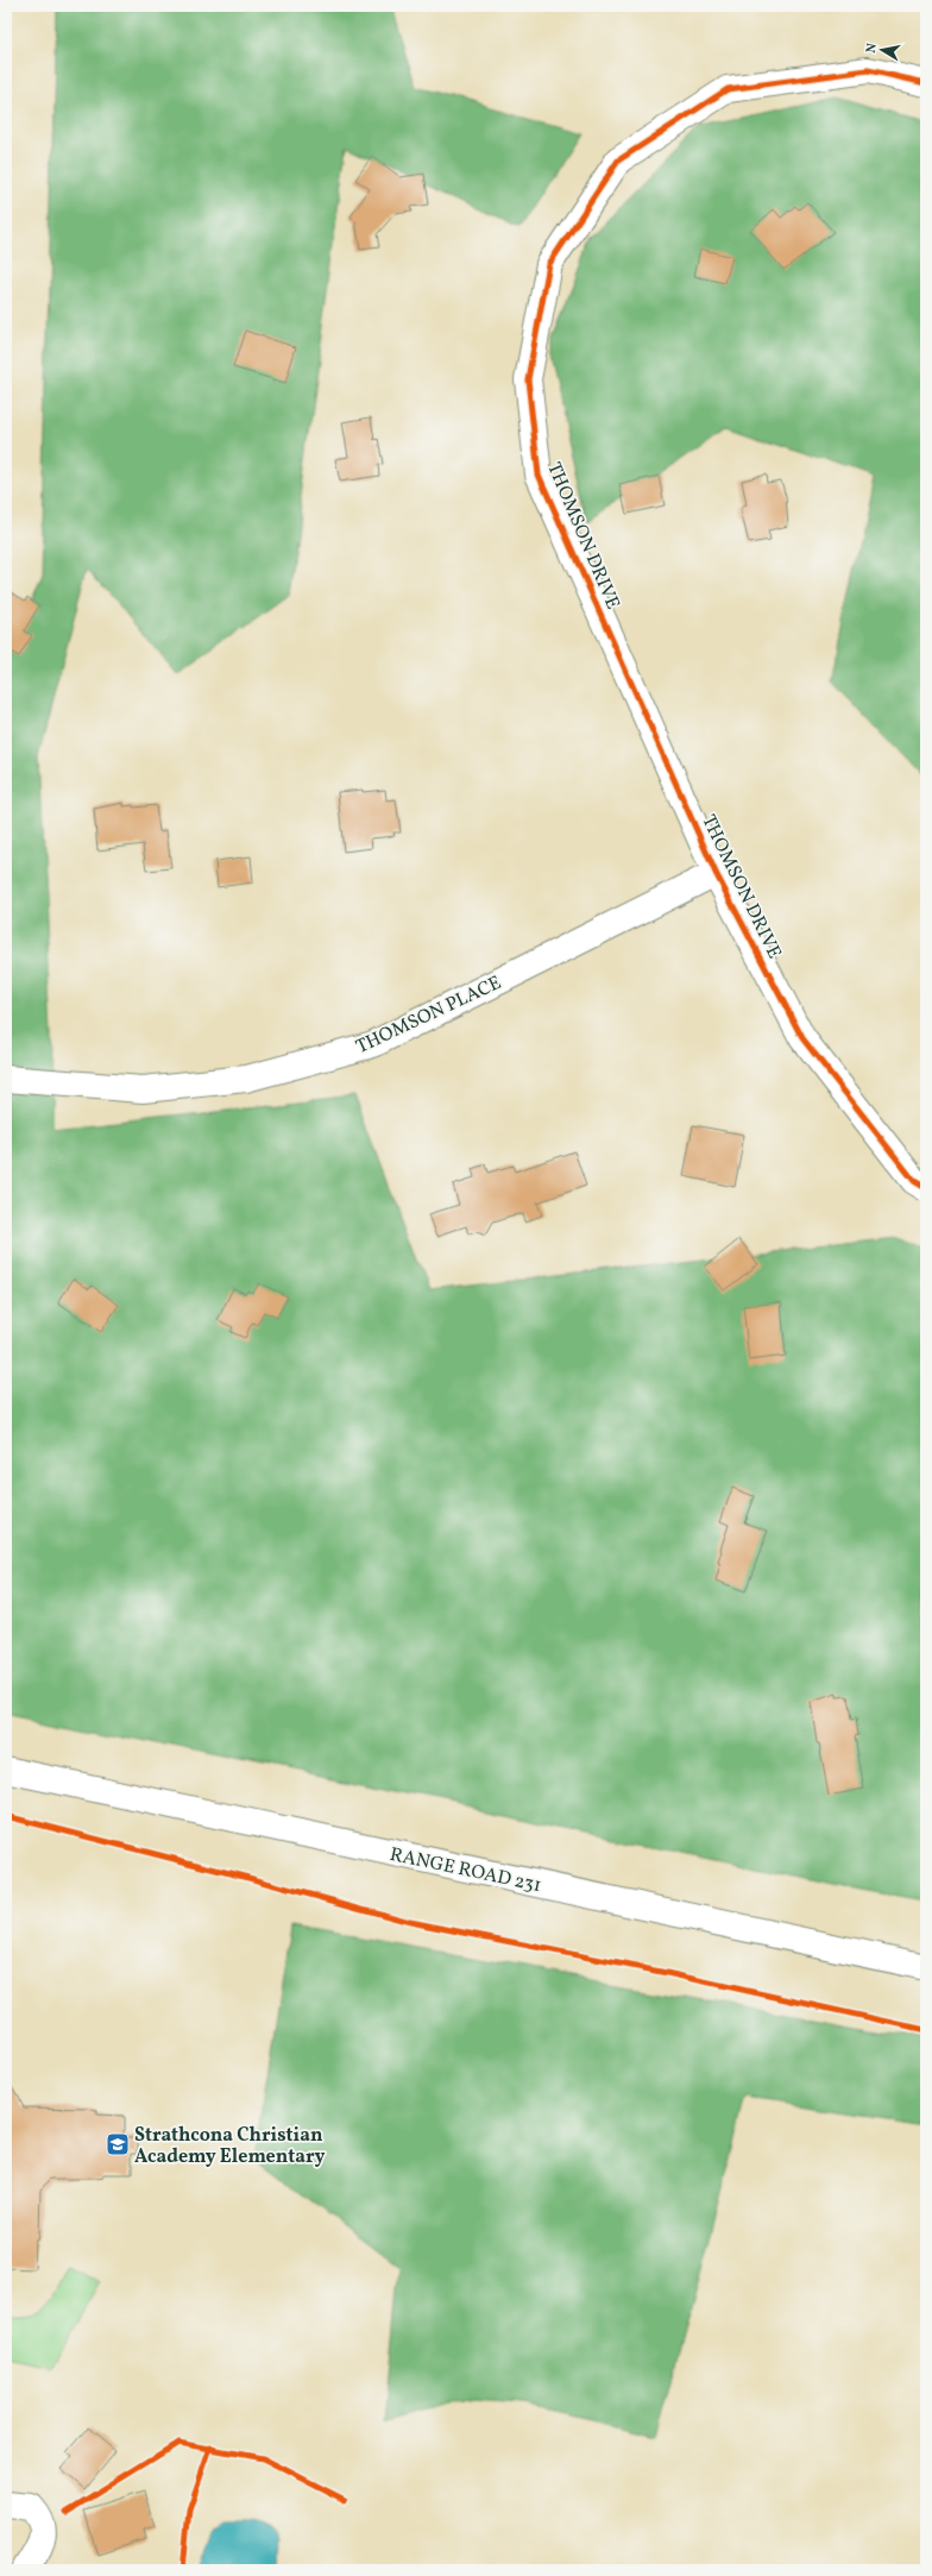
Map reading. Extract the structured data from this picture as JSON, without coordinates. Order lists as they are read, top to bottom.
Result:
{
  "streets": {
    "street": ["THOMSON DRIVE", "THOMSON PLACE", "RANGE ROAD 231"]
  },
  "crossings": [
    ["THOMSON DRIVE", "THOMSON PLACE"]
  ],
  "places": {
    "school or university": ["Strathcona Christian Academy Elementary"]
  },
  "north": "left"
}
